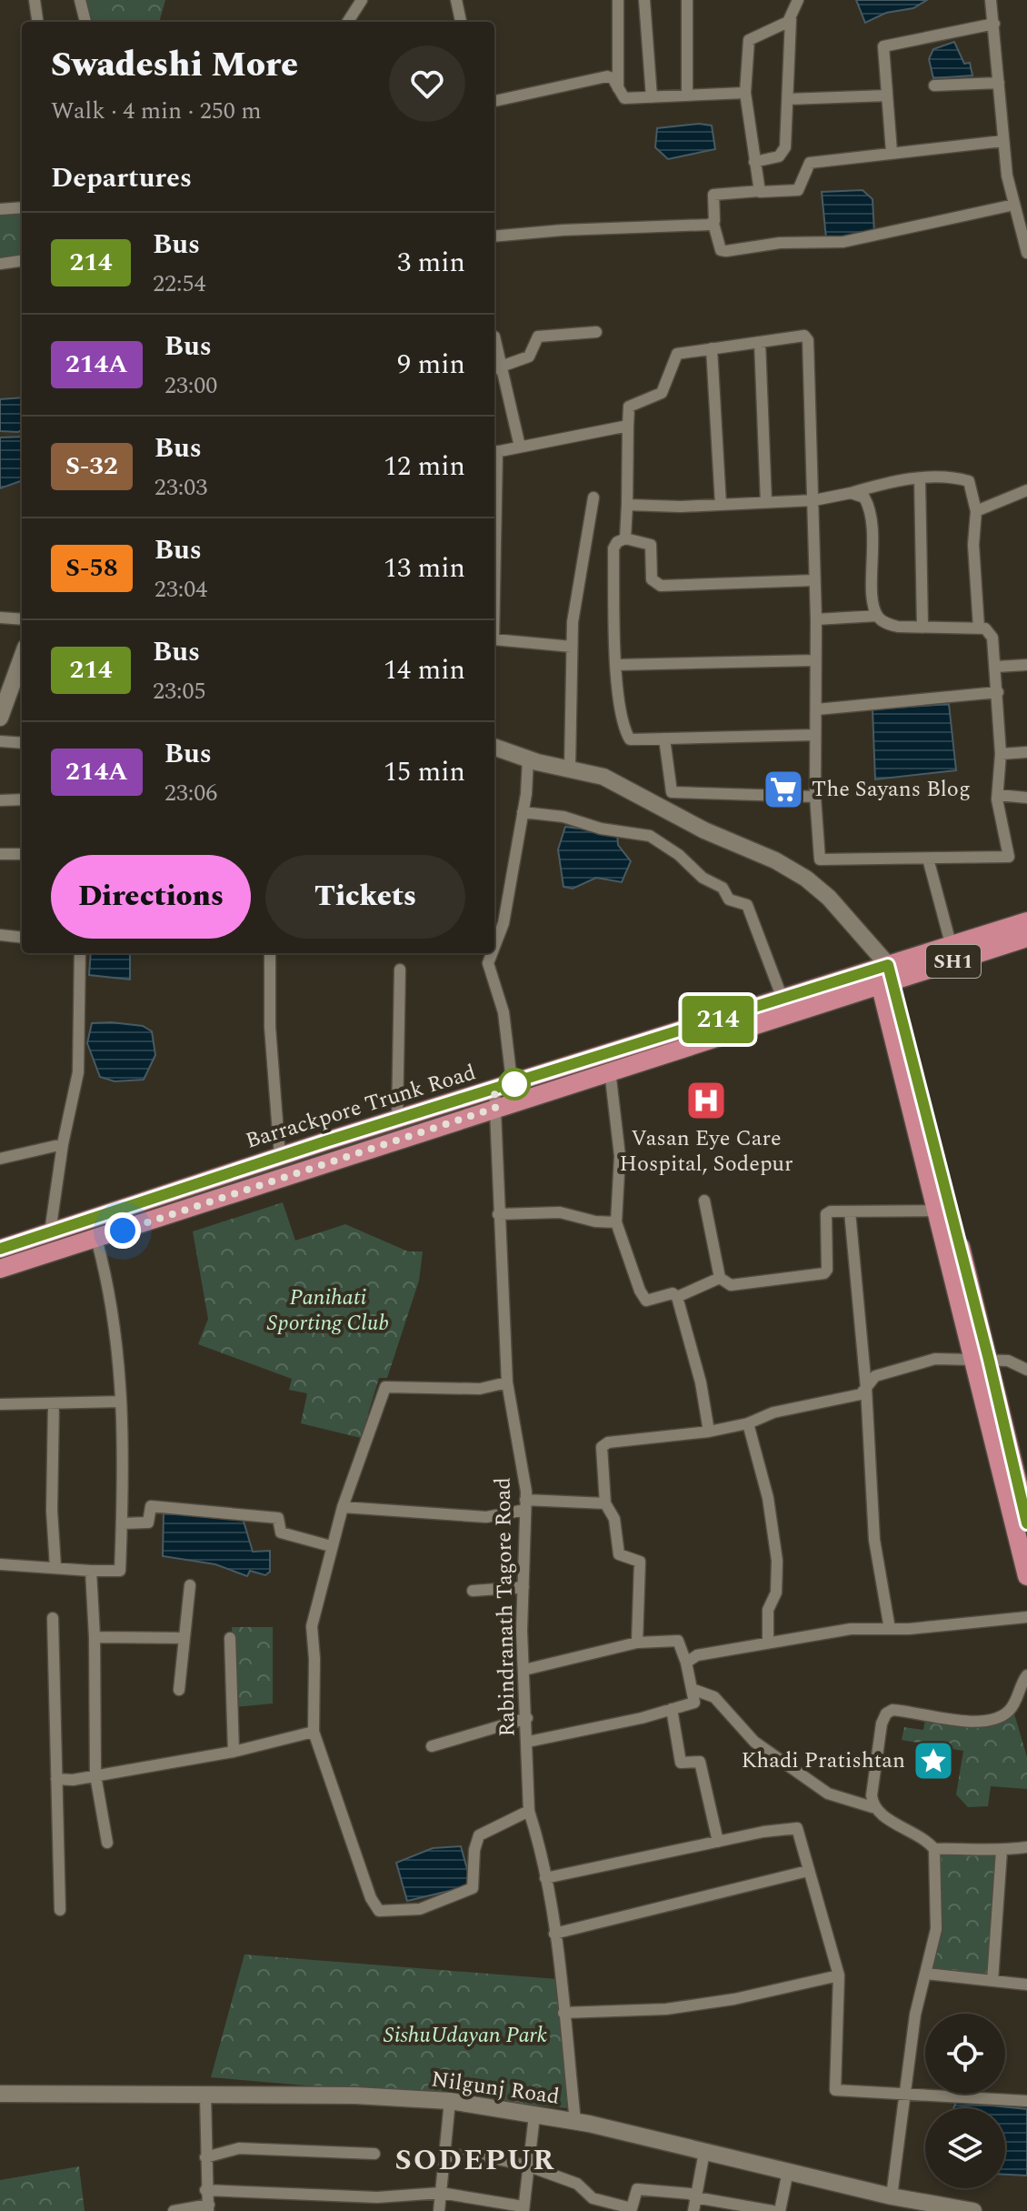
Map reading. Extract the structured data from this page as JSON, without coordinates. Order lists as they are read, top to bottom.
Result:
{
  "streets": {
    "main road": ["SH1", "Barrackpore Trunk Road"],
    "street": ["Rabindranath Tagore Road", "Nilgunj Road"]
  },
  "crossings": [
    ["Barrackpore Trunk Road", "Rabindranath Tagore Road"],
    ["Rabindranath Tagore Road", "Nilgunj Road"]
  ],
  "districts": ["SODEPUR"],
  "parks": ["Panihati Sporting Club", "SishuUdayan Park"],
  "places": {
    "supermarket": ["The Sayans Blog"],
    "hospital": ["Vasan Eye Care Hospital, Sodepur"],
    "place": ["Khadi Pratishtan"]
  },
  "lines": ["bus line 214"],
  "page": {
    "on_map": "214",
    "heading": [
      ["Swadeshi More", "Walk · 4 min · 250 m"],
      "Departures"
    ],
    "list": [
      {
        "mark": "214",
        "name": "Bus",
        "note": "22:54",
        "value": "3 min"
      },
      {
        "mark": "214A",
        "name": "Bus",
        "note": "23:00",
        "value": "9 min"
      },
      {
        "mark": "S-32",
        "name": "Bus",
        "note": "23:03",
        "value": "12 min"
      },
      {
        "mark": "S-58",
        "name": "Bus",
        "note": "23:04",
        "value": "13 min"
      },
      {
        "mark": "214",
        "name": "Bus",
        "note": "23:05",
        "value": "14 min"
      },
      {
        "mark": "214A",
        "name": "Bus",
        "note": "23:06",
        "value": "15 min"
      }
    ],
    "buttons": ["Directions", "Tickets"]
  }
}
